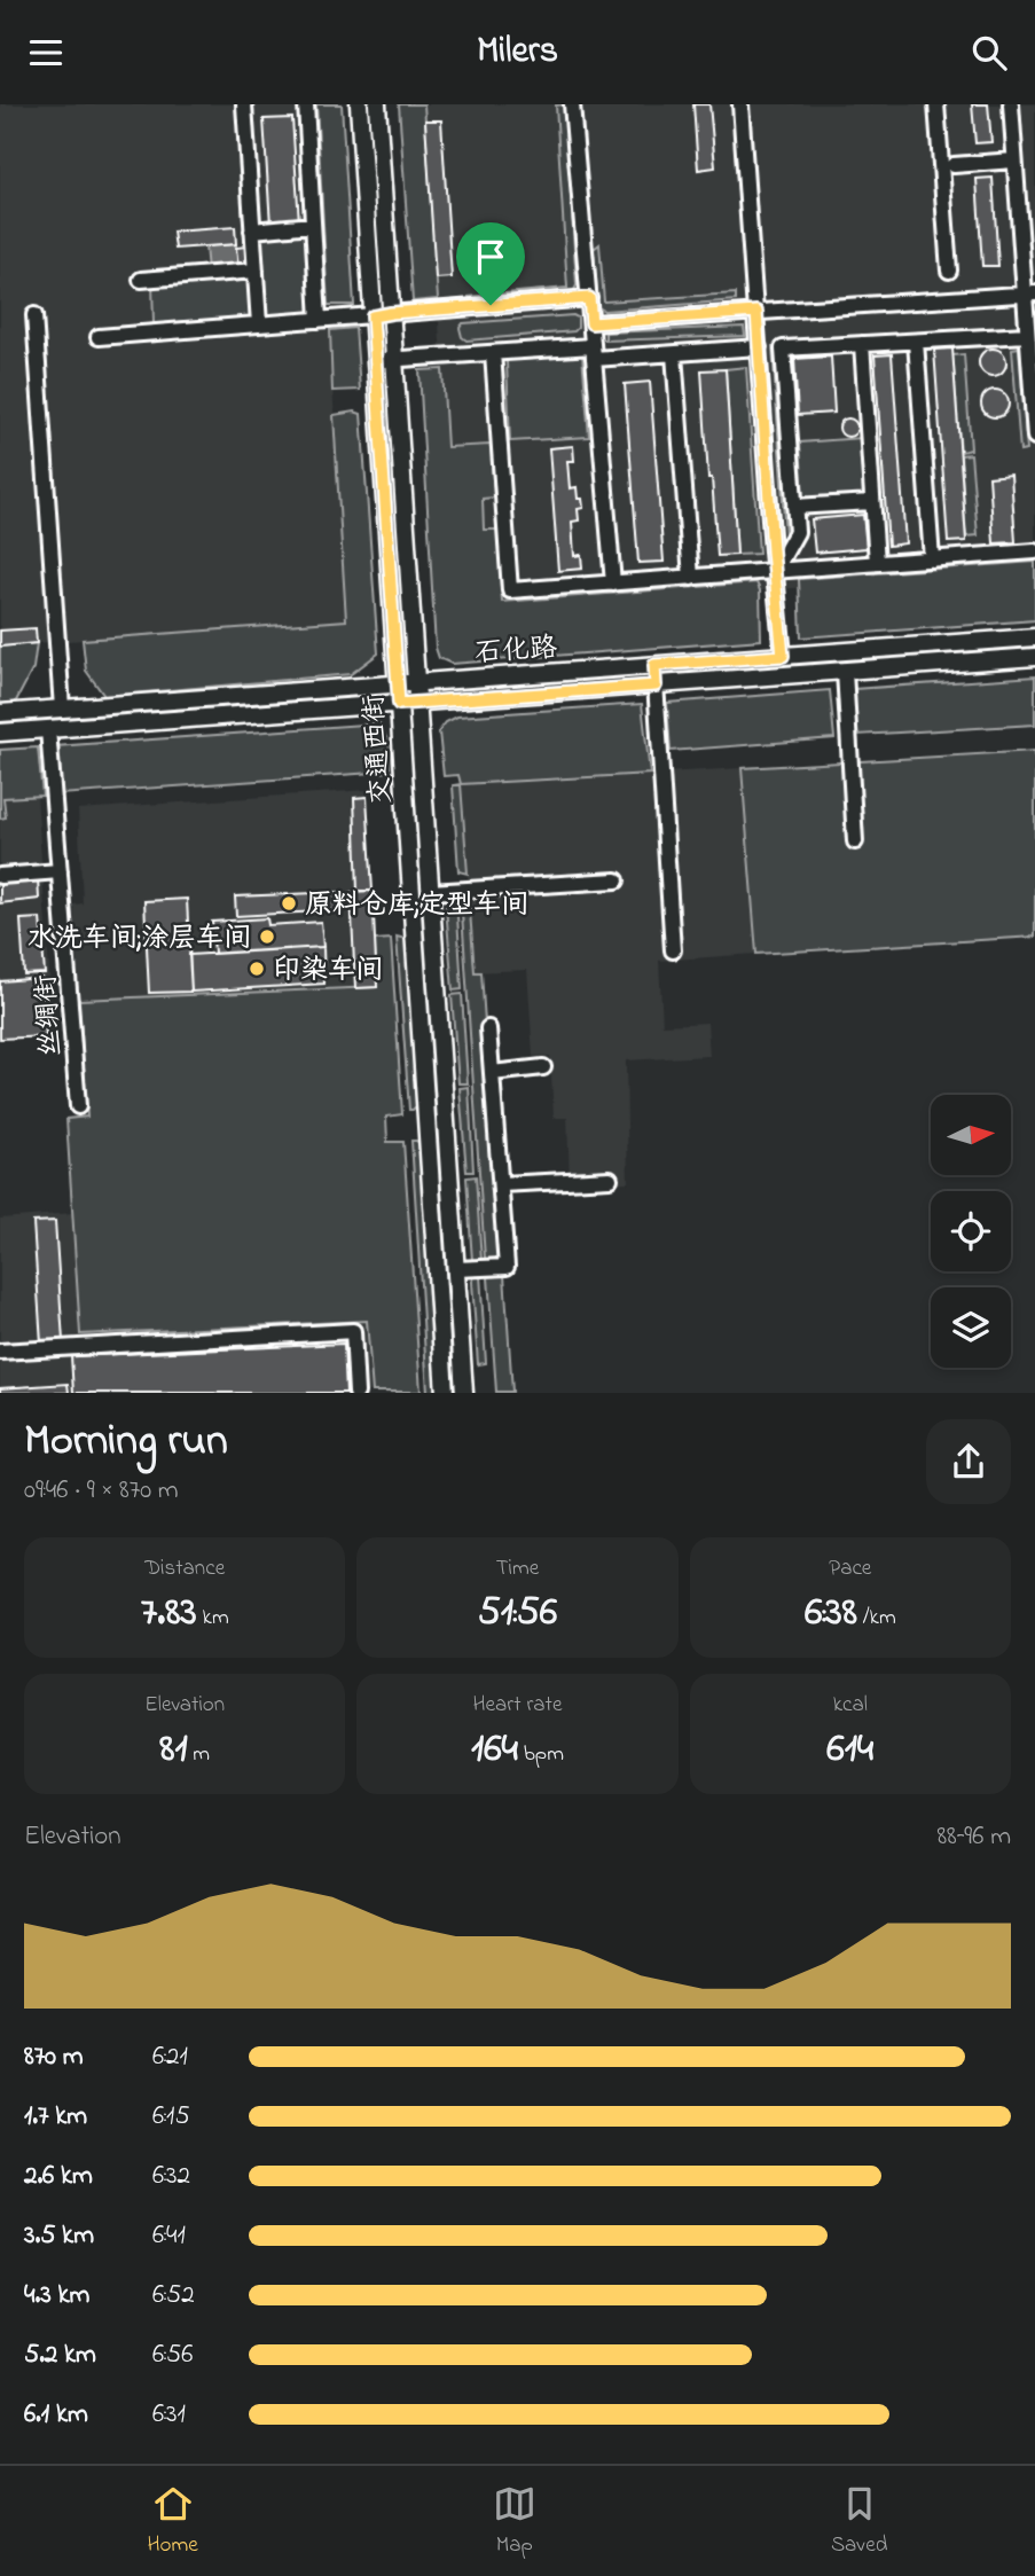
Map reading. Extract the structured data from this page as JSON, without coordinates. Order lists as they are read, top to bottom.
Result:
{
  "streets": {
    "main road": ["石化路", "交通西街"],
    "street": ["丝绸街"]
  },
  "crossings": [
    ["石化路", "交通西街"],
    ["石化路", "丝绸街"]
  ],
  "places": ["原料仓库;定型车间", "水洗车间;涂层车间", "印染车间"],
  "north": "right",
  "page": {
    "header": "Milers",
    "heading": ["Morning run", "09:46 · 9 × 870 m"],
    "stats": [
      ["Distance", "7.83 km"],
      ["Time", "51:56"],
      ["Pace", "6:38 /km"],
      ["Elevation", "81 m"],
      ["Heart rate", "164 bpm"],
      ["kcal", "614"]
    ],
    "chart": ["Elevation", "88–96 m"],
    "list": [
      {
        "name": "870 m",
        "note": "6:21"
      },
      {
        "name": "1.7 km",
        "note": "6:15"
      },
      {
        "name": "2.6 km",
        "note": "6:32"
      },
      {
        "name": "3.5 km",
        "note": "6:41"
      },
      {
        "name": "4.3 km",
        "note": "6:52"
      },
      {
        "name": "5.2 km",
        "note": "6:56"
      },
      {
        "name": "6.1 km",
        "note": "6:31"
      }
    ],
    "tabs": ["Home", "Map", "Saved"]
  }
}
